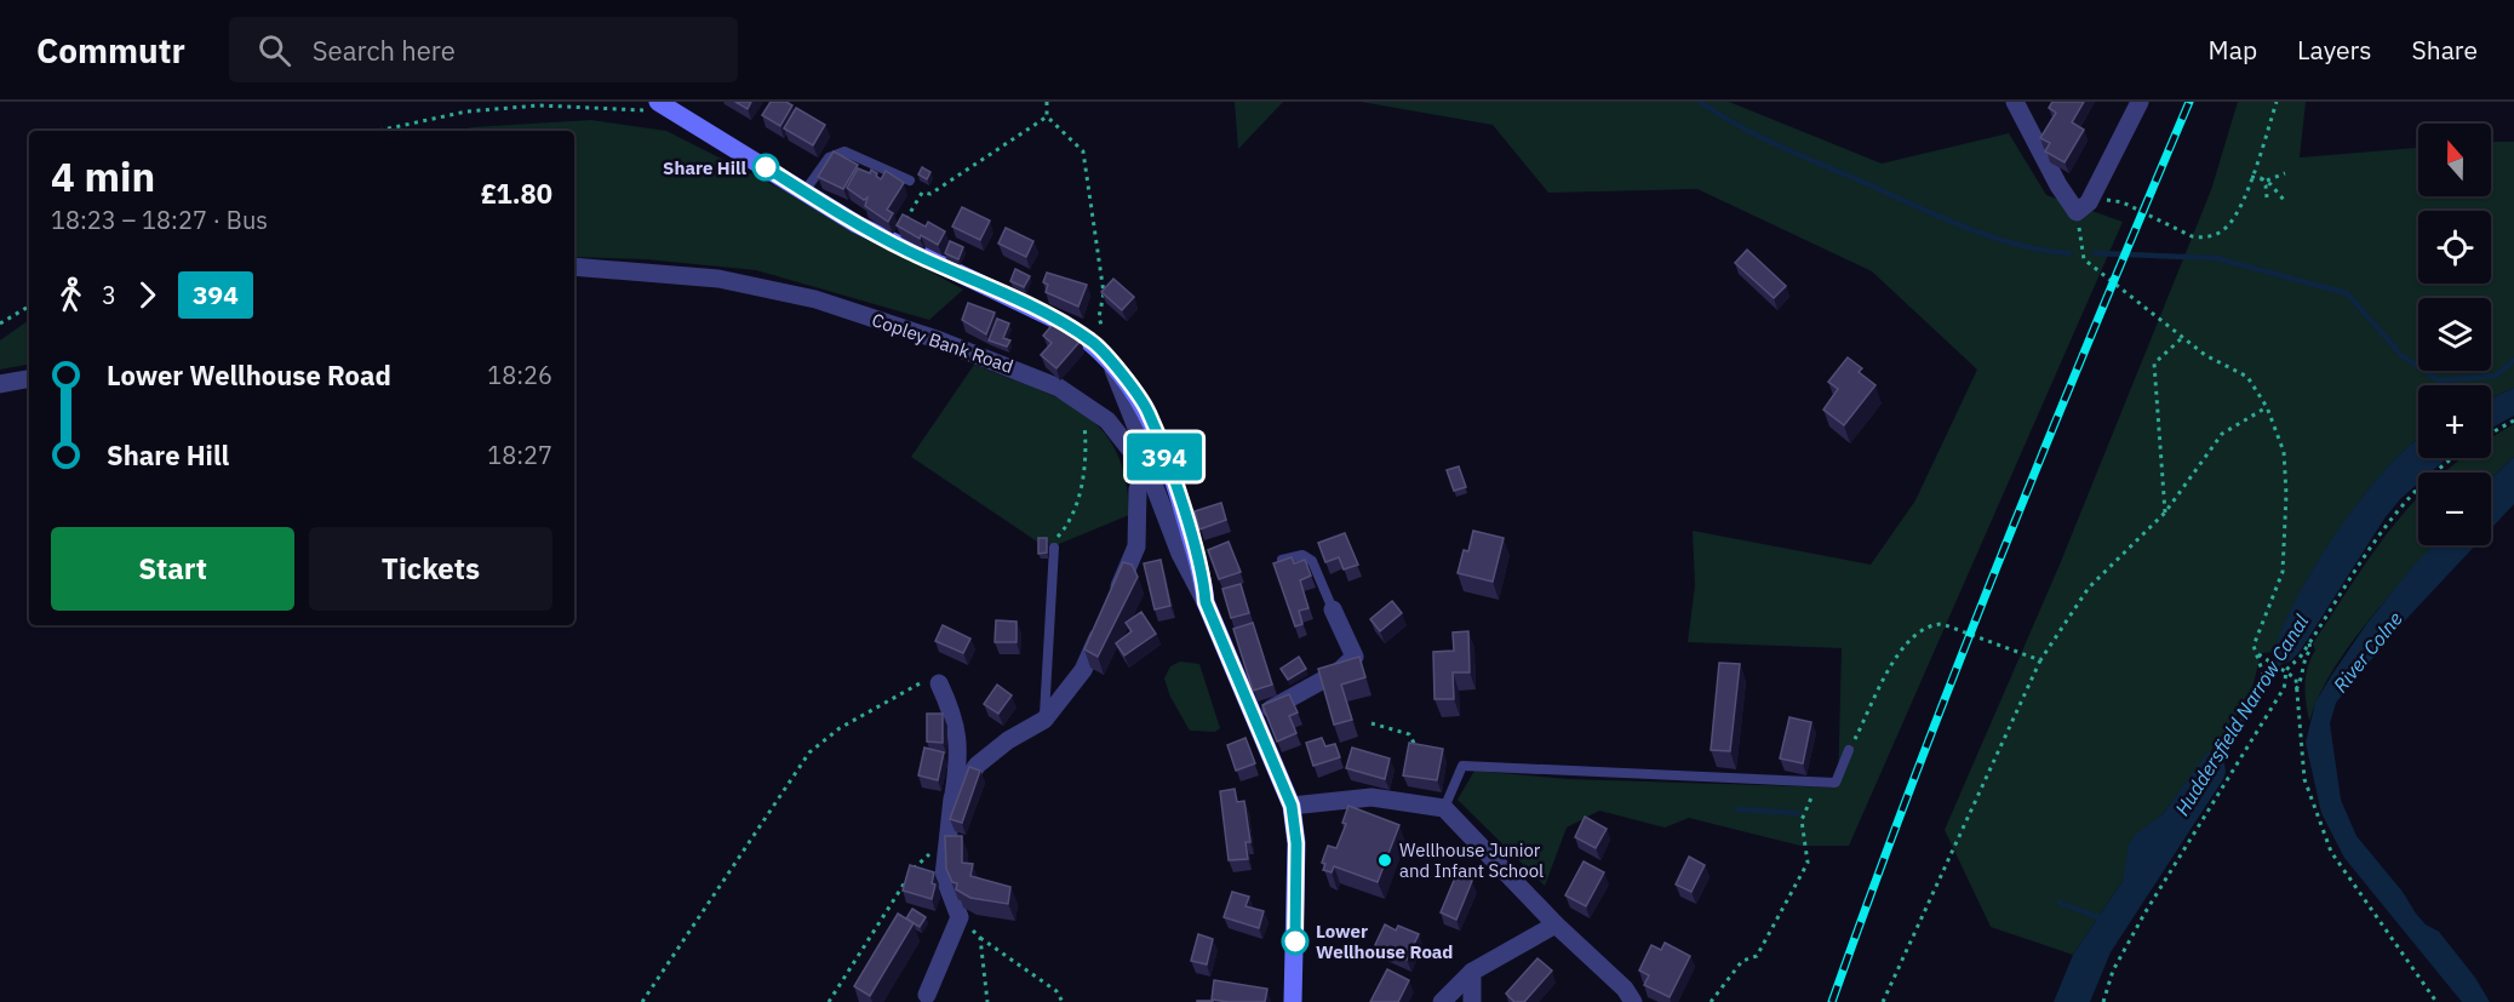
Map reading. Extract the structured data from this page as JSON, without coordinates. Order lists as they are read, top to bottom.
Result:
{
  "streets": {
    "street": ["Copley Bank Road"]
  },
  "water": ["River Colne", "Huddersfield Narrow Canal"],
  "places": ["Share Hill", "Wellhouse Junior and Infant School", "Lower Wellhouse Road"],
  "lines": ["bus line 394"],
  "north": "top",
  "page": {
    "header": "Commutr",
    "search": "Search here",
    "nav": ["Map", "Layers", "Share"],
    "on_map": "394",
    "map_buttons": ["+", "−"],
    "heading": ["4 min", "18:23 – 18:27 · Bus", "£1.80"],
    "legs": ["3", "394"],
    "list": [
      {
        "name": "Lower Wellhouse Road",
        "value": "18:26"
      },
      {
        "name": "Share Hill",
        "value": "18:27"
      }
    ],
    "buttons": ["Start", "Tickets"]
  }
}
